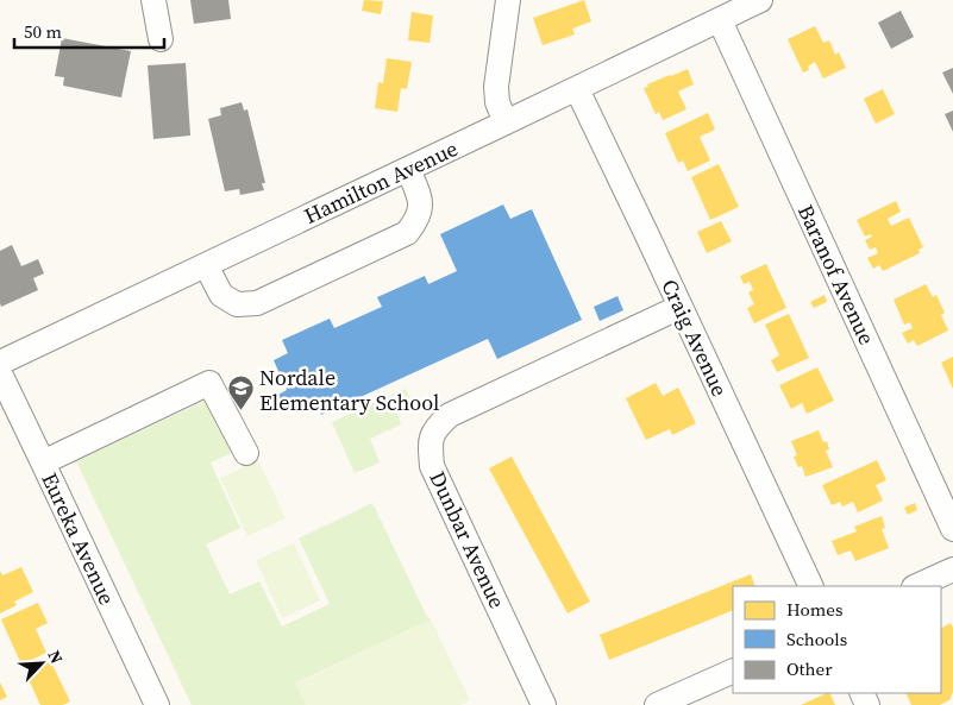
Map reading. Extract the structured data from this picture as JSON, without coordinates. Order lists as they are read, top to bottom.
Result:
{
  "streets": {
    "street": [
      "Hamilton Avenue",
      "Baranof Avenue",
      "Craig Avenue",
      "Eureka Avenue",
      "Dunbar Avenue"
    ]
  },
  "crossings": [
    ["Hamilton Avenue", "Baranof Avenue"],
    ["Hamilton Avenue", "Craig Avenue"],
    ["Craig Avenue", "Dunbar Avenue"]
  ],
  "places": {
    "school or university": ["Nordale Elementary School"]
  },
  "legend": ["Homes", "Schools", "Other"],
  "scale_bar": "50 m",
  "north": "top right"
}
